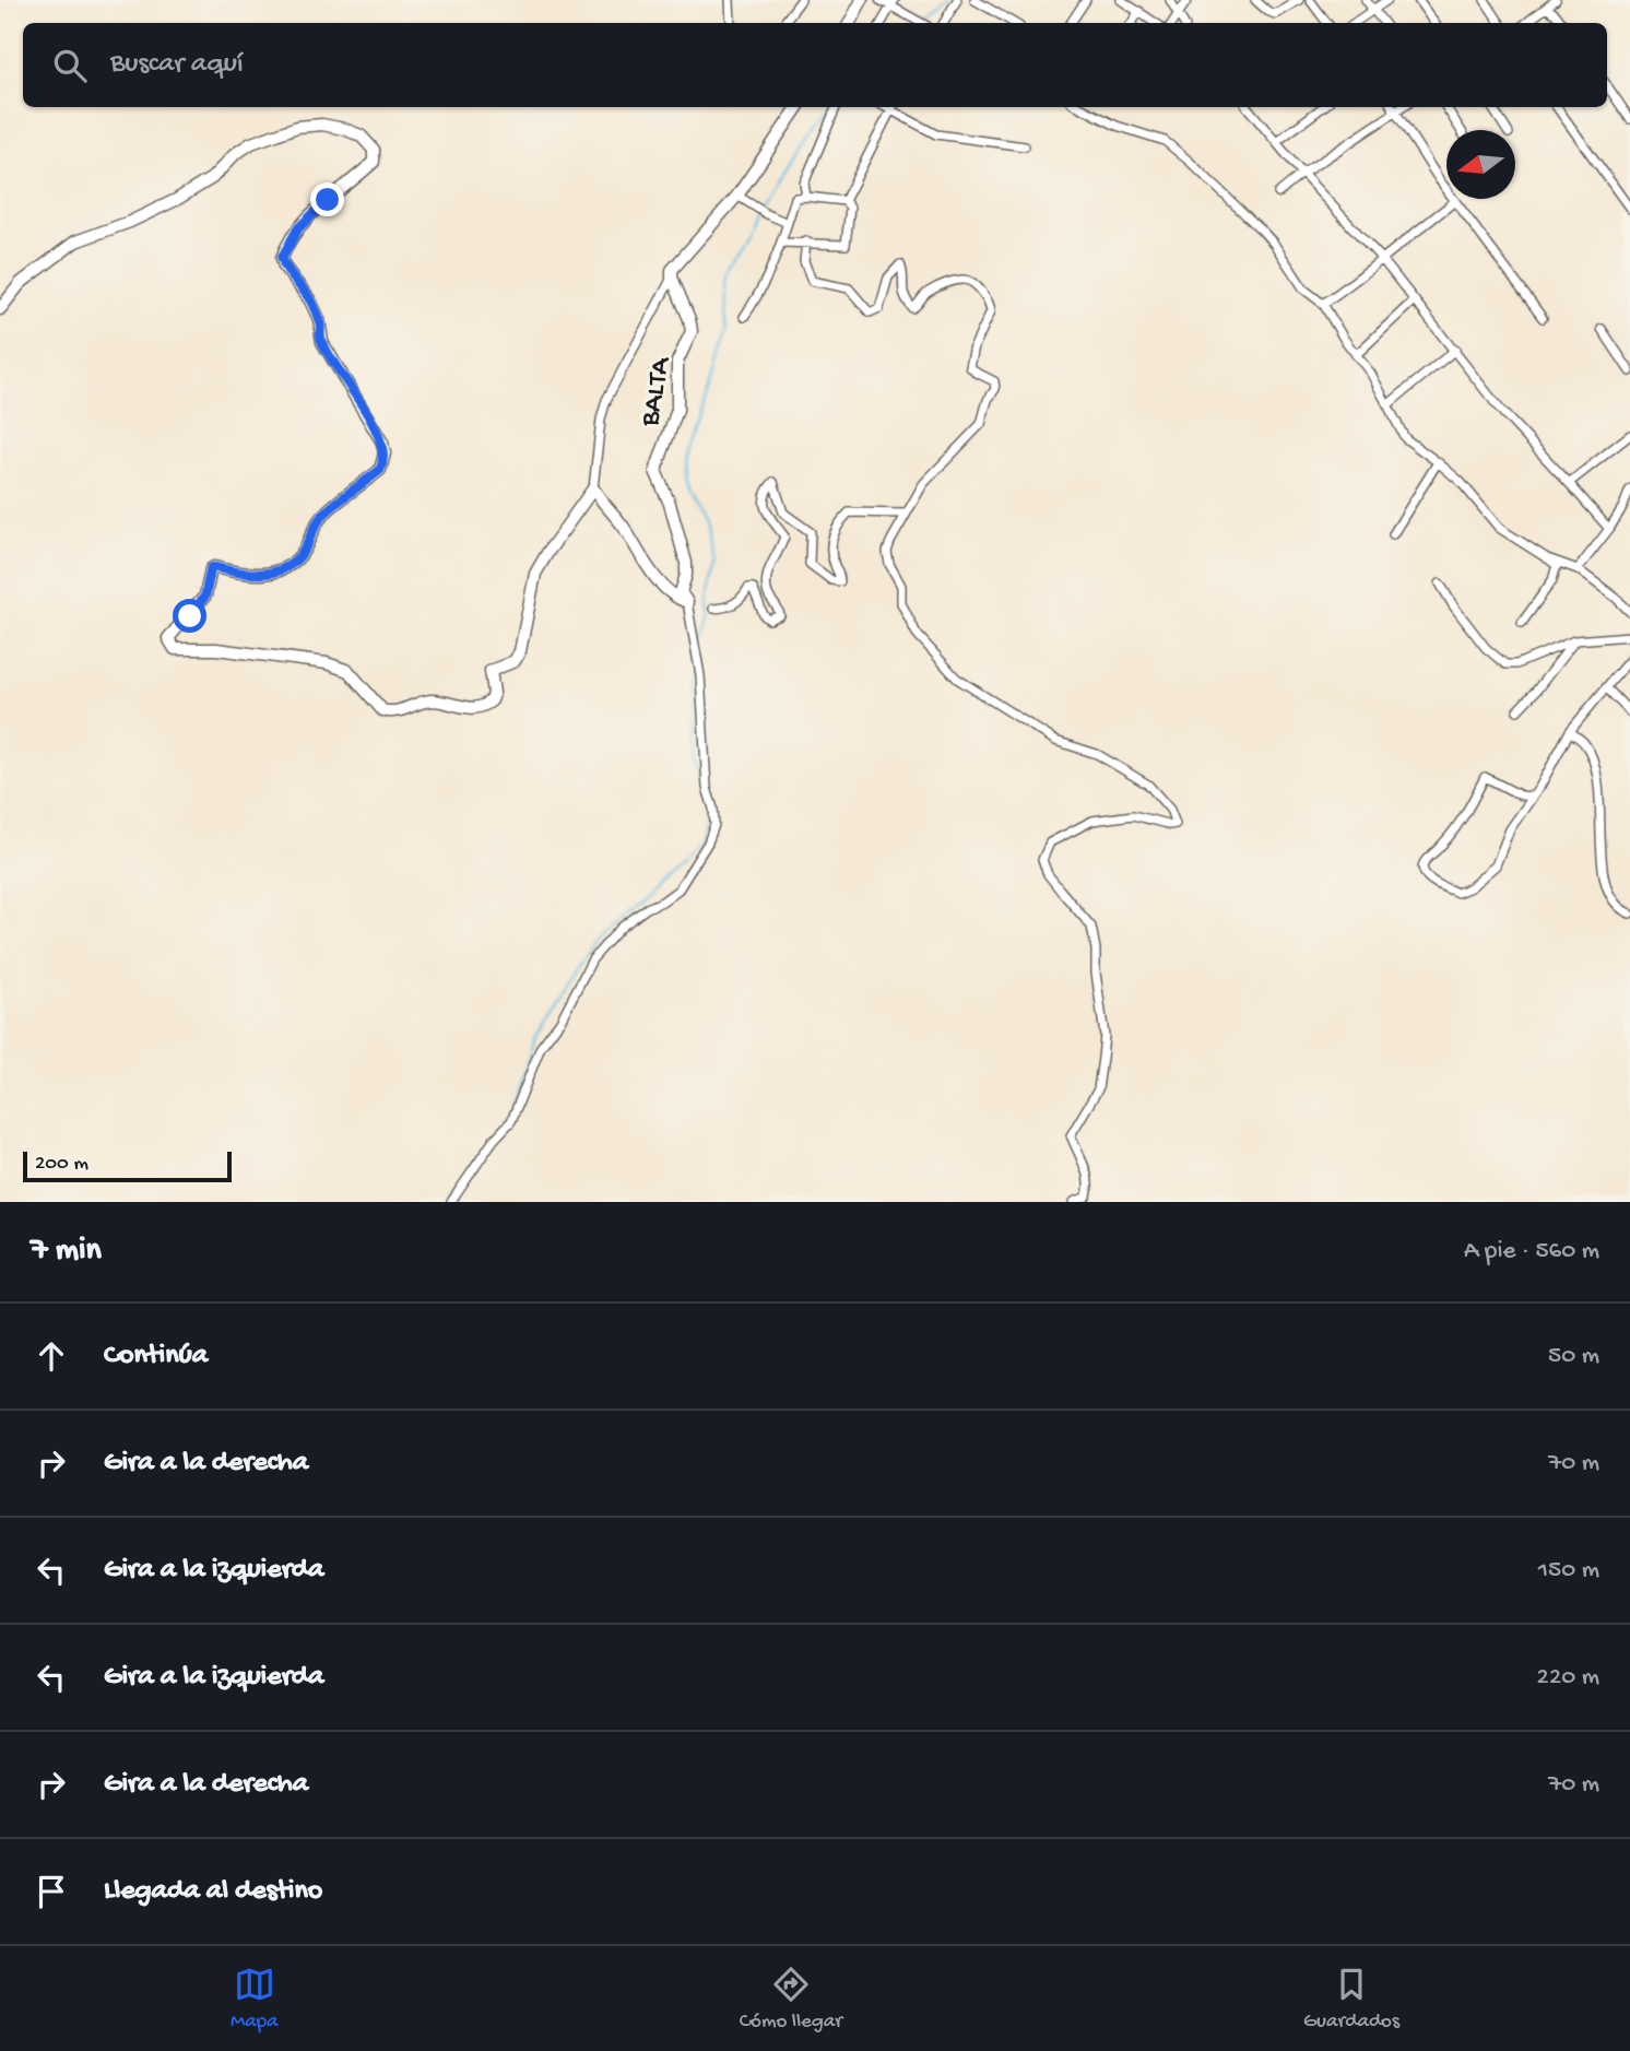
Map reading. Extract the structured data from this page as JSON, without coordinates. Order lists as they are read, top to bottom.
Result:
{
  "streets": {
    "street": ["BALTA"]
  },
  "scale_bar": "200 m",
  "north": "left",
  "page": {
    "search": "Buscar aquí",
    "scale": "200 m",
    "heading": ["7 min", "A pie · 560 m"],
    "list": [
      ["Continúa", "50 m"],
      ["Gira a la derecha", "70 m"],
      ["Gira a la izquierda", "150 m"],
      ["Gira a la izquierda", "220 m"],
      ["Gira a la derecha", "70 m"],
      "Llegada al destino"
    ],
    "nav": ["Mapa", "Cómo llegar", "Guardados"]
  }
}
